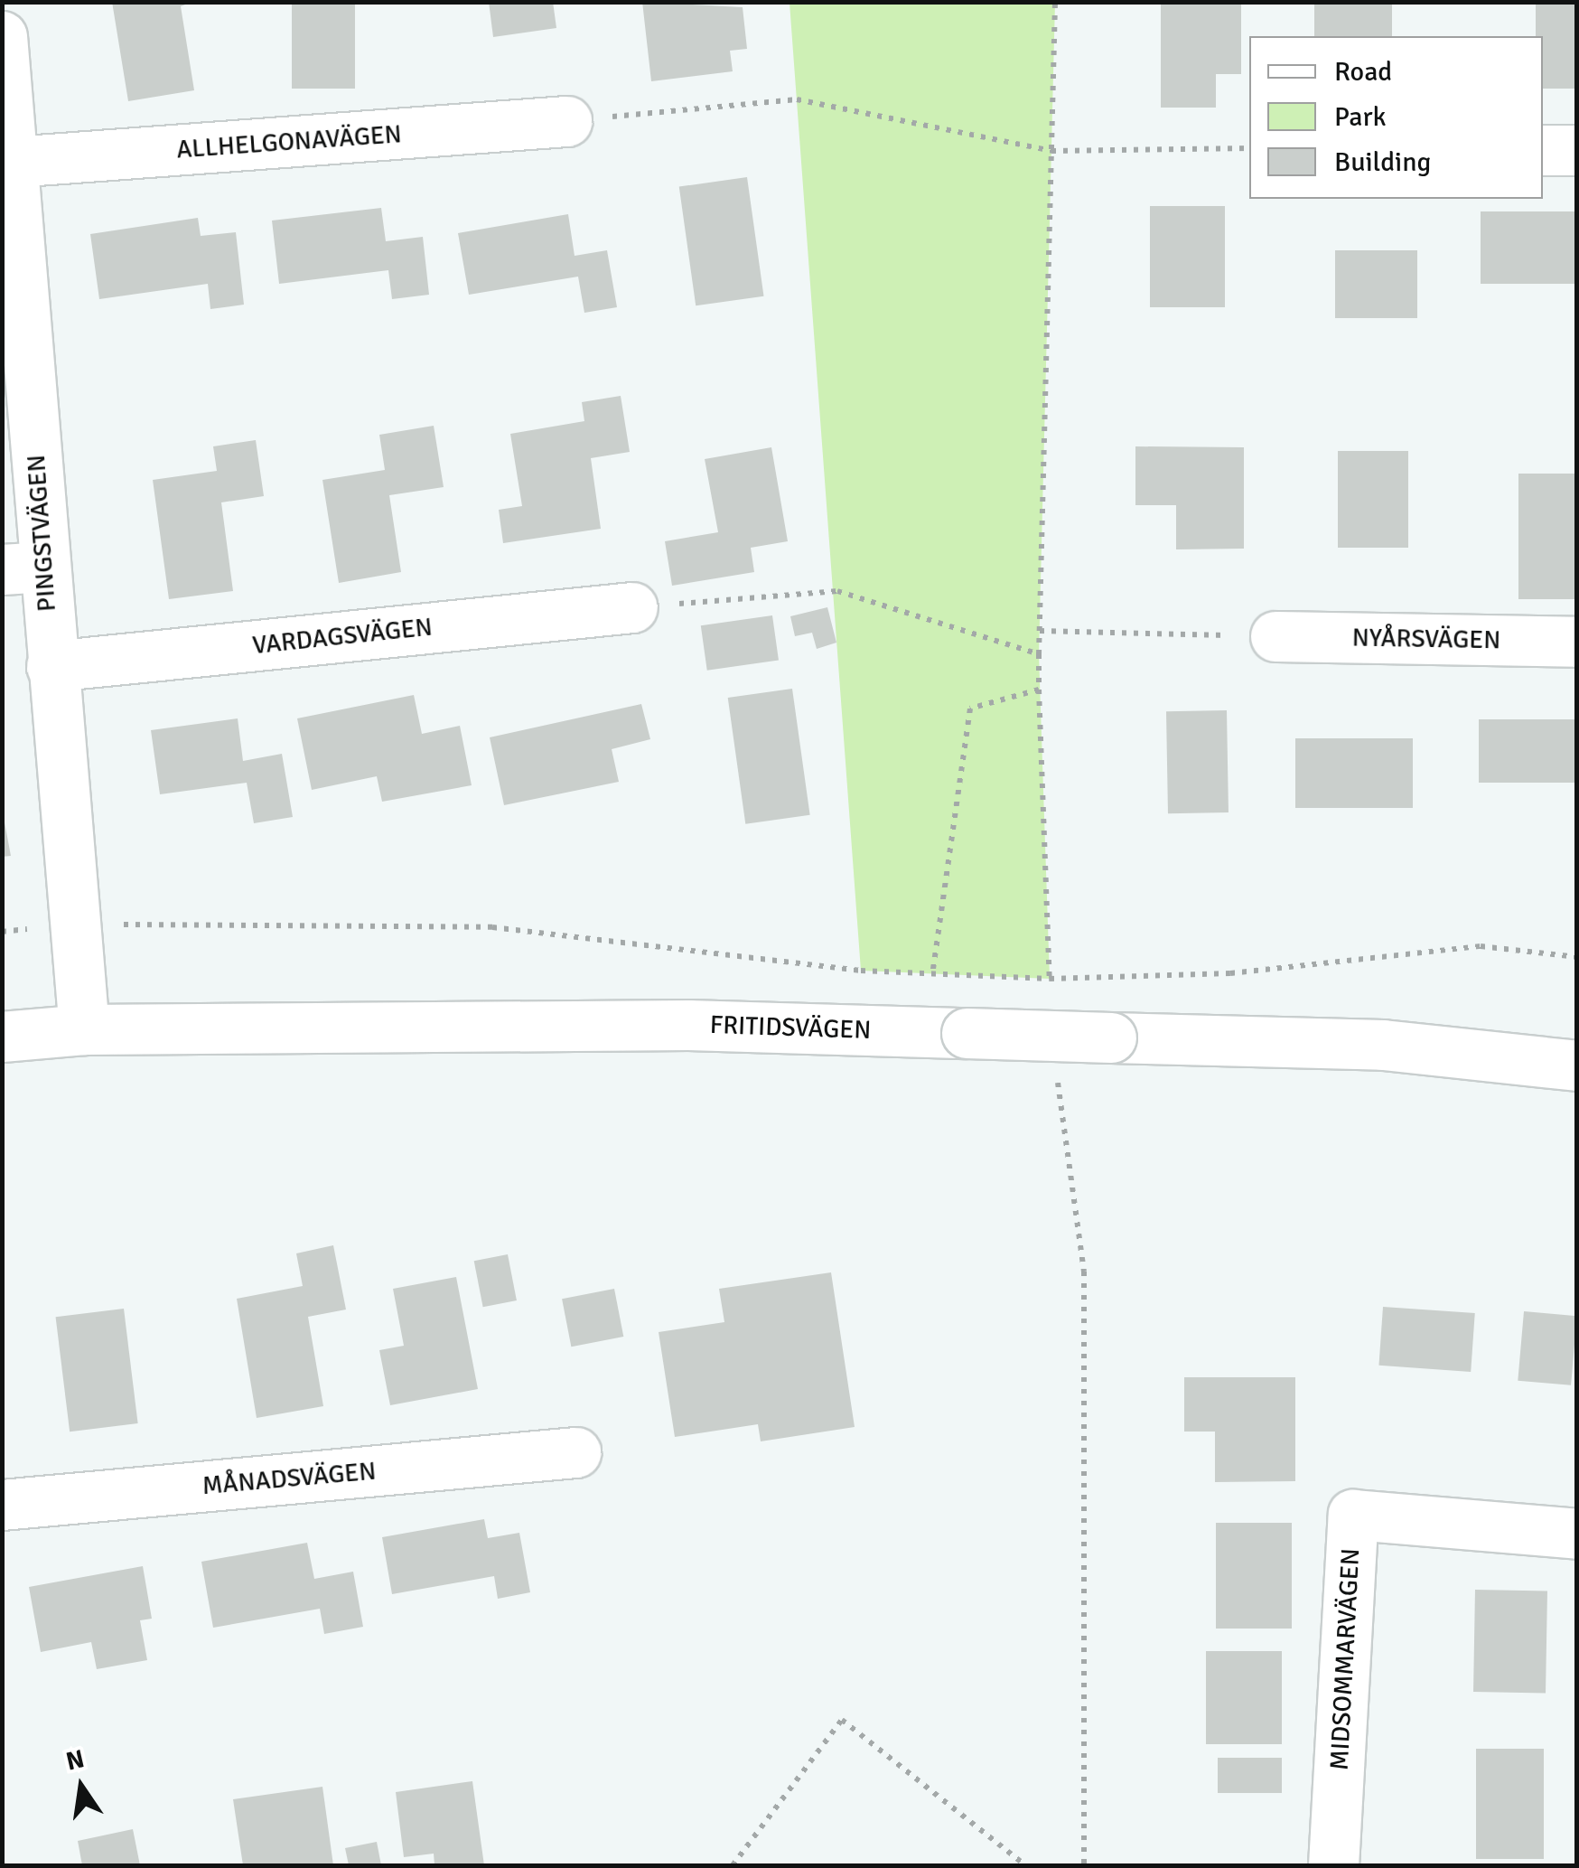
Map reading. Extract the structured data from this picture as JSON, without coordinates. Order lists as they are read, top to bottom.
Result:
{
  "streets": {
    "street": [
      "ALLHELGONAVÄGEN",
      "PINGSTVÄGEN",
      "VARDAGSVÄGEN",
      "NYÅRSVÄGEN",
      "FRITIDSVÄGEN",
      "MÅNADSVÄGEN",
      "MIDSOMMARVÄGEN"
    ]
  },
  "crossings": [
    ["ALLHELGONAVÄGEN", "PINGSTVÄGEN"],
    ["PINGSTVÄGEN", "VARDAGSVÄGEN"],
    ["PINGSTVÄGEN", "FRITIDSVÄGEN"]
  ],
  "legend": ["Road", "Park", "Building"],
  "north": "top"
}
